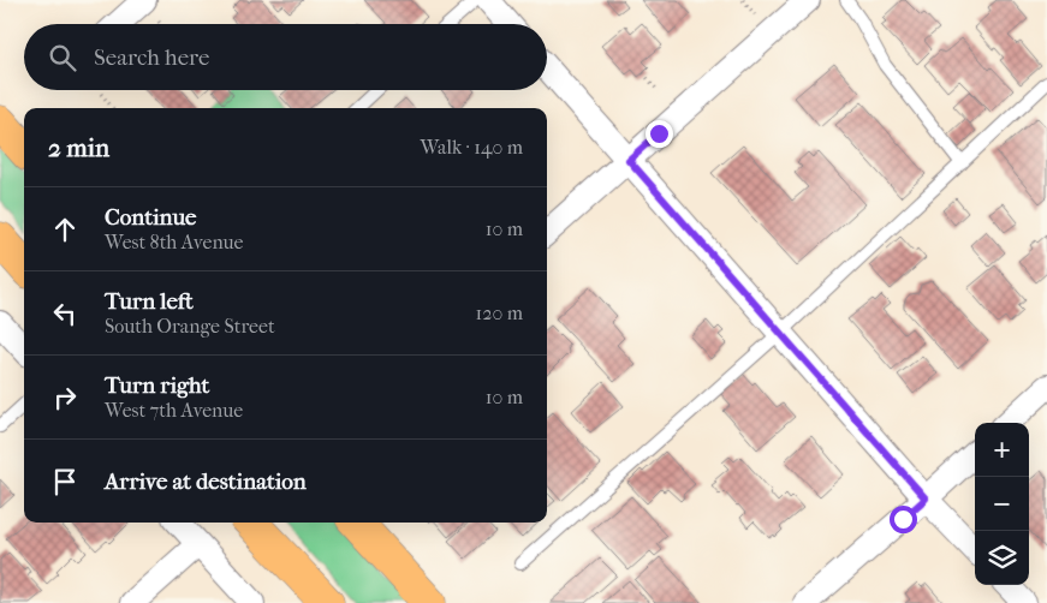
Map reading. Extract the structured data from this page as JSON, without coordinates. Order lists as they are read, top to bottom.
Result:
{
  "page": {
    "search": "Search here",
    "heading": ["2 min", "Walk · 140 m"],
    "list": [
      ["Continue", "West 8th Avenue", "10 m"],
      ["Turn left", "South Orange Street", "120 m"],
      ["Turn right", "West 7th Avenue", "10 m"],
      "Arrive at destination"
    ],
    "map_buttons": ["+", "−"]
  }
}
